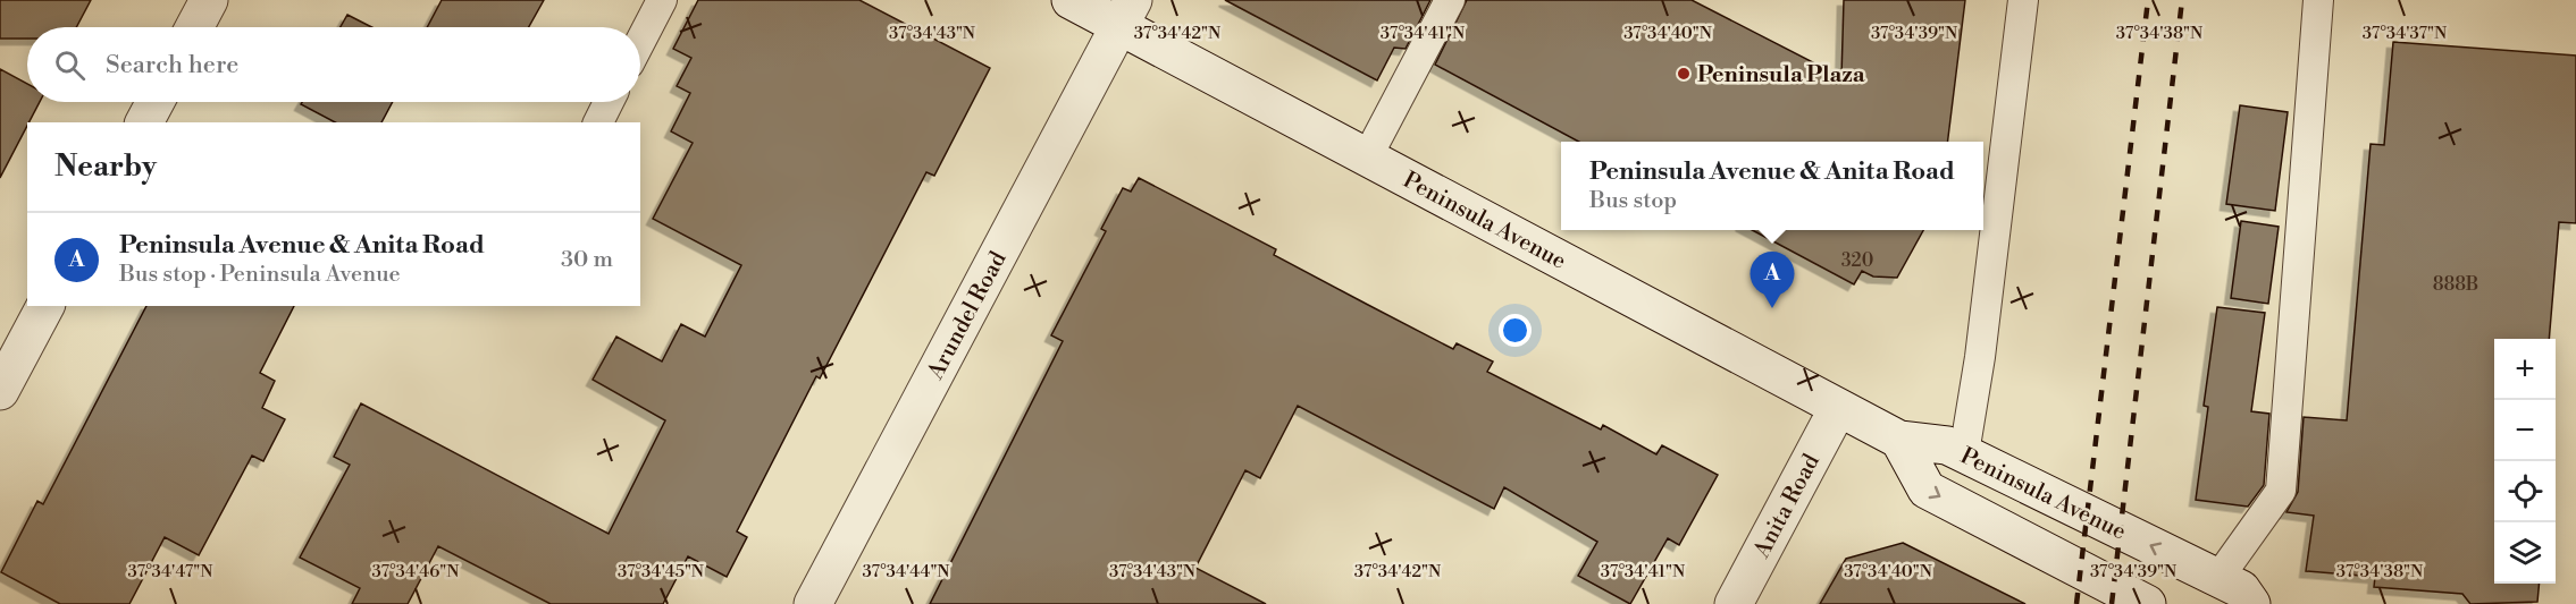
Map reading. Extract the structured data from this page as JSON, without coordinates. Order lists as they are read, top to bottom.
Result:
{
  "streets": {
    "main road": ["Peninsula Avenue", "Arundel Road", "Anita Road"]
  },
  "crossings": [
    ["Peninsula Avenue", "Arundel Road"],
    ["Peninsula Avenue", "Anita Road"]
  ],
  "places": ["Peninsula Plaza"],
  "house_numbers": ["320", "888B"],
  "page": {
    "search": "Search here",
    "heading": "Nearby",
    "popup": ["Peninsula Avenue & Anita Road", "Bus stop"],
    "list": [
      {
        "mark": "A",
        "name": "Peninsula Avenue & Anita Road",
        "note": "Bus stop · Peninsula Avenue",
        "value": "30 m"
      }
    ],
    "pins": "A",
    "map_buttons": ["+", "−"]
  },
  "coordinates": [
    "37°34'43\"N",
    "37°34'42\"N",
    "37°34'41\"N",
    "37°34'40\"N",
    "37°34'39\"N",
    "37°34'38\"N",
    "37°34'37\"N",
    "37°34'47\"N",
    "37°34'46\"N",
    "37°34'45\"N",
    "37°34'44\"N"
  ]
}
